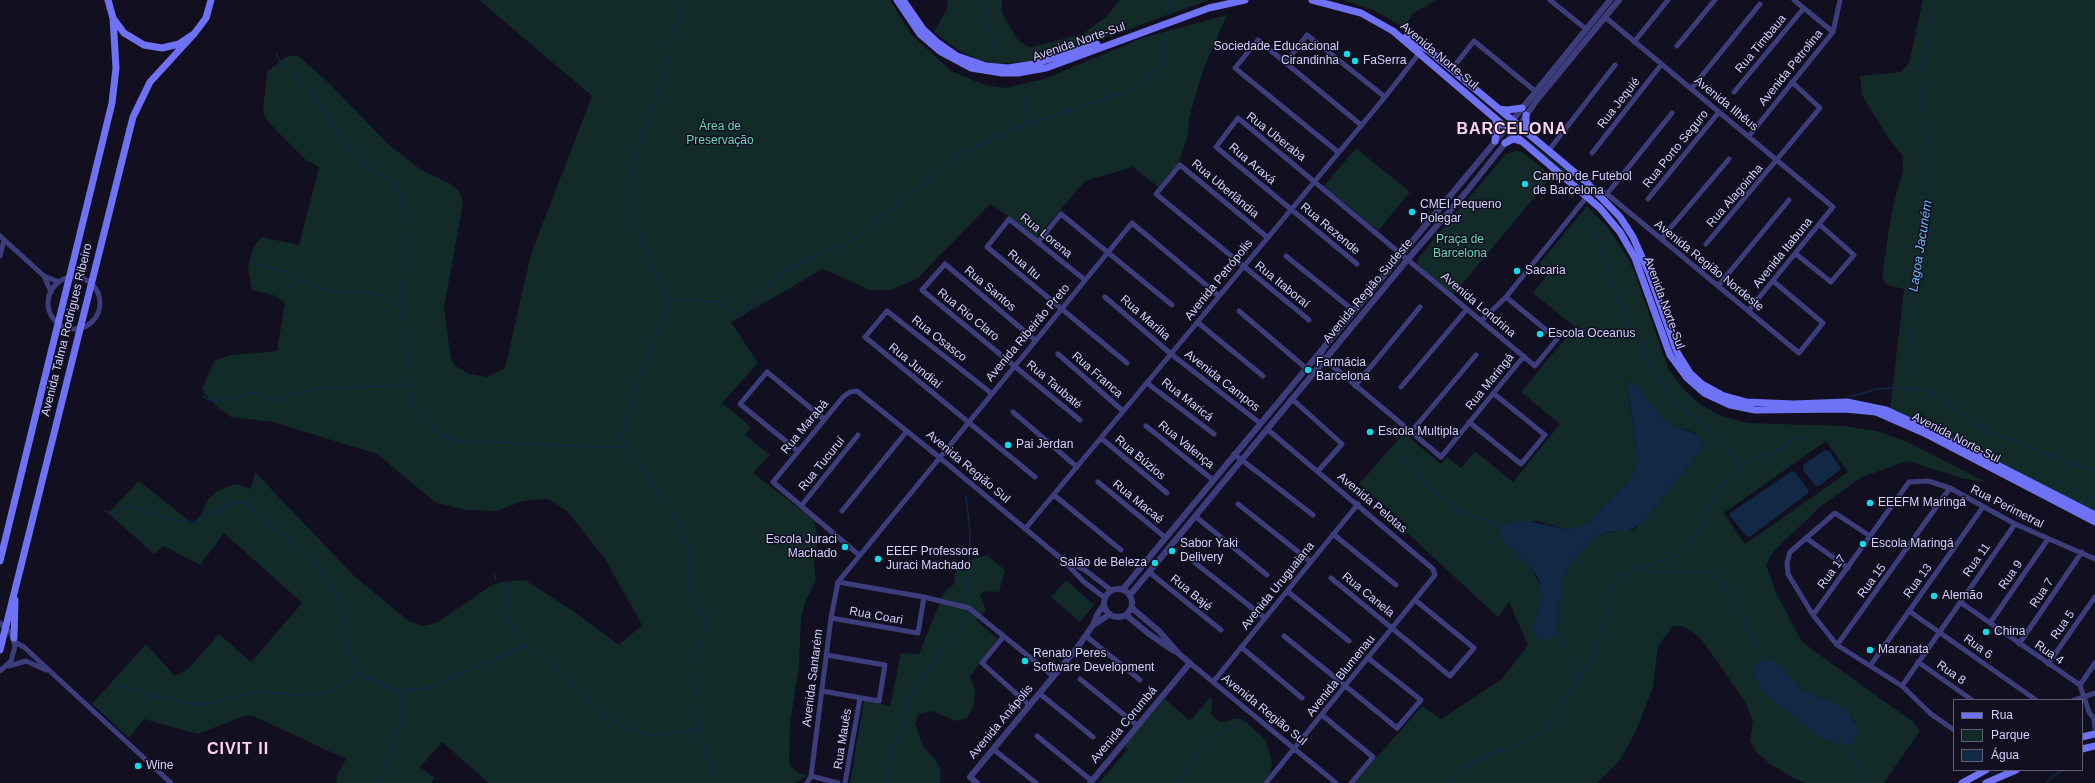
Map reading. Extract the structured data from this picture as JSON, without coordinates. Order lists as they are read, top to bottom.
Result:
{
  "streets": {
    "main road": ["Avenida Norte-Sul", "Avenida Talma Rodrigues Ribeiro"],
    "street": [
      "Rua Timbaua",
      "Avenida Petrolina",
      "Rua Jequié",
      "Avenida Ilhéus",
      "Rua Uberaba",
      "Rua Porto Seguro",
      "Rua Araxá",
      "Rua Uberlândia",
      "Rua Alagoinha",
      "Rua Rezende",
      "Rua Lorena",
      "Avenida Itabuna",
      "Rua Itu",
      "Avenida Região Nordeste",
      "Avenida Petrópolis",
      "Rua Itaboraí",
      "Rua Santos",
      "Avenida Região Sudeste",
      "Avenida Londrina",
      "Rua Rio Claro",
      "Rua Marília",
      "Avenida Ribeirão Preto",
      "Rua Osasco",
      "Rua Jundiaí",
      "Rua Franca",
      "Avenida Campos",
      "Rua Maringá",
      "Rua Taubaté",
      "Rua Maricá",
      "Rua Marabá",
      "Rua Valença",
      "Rua Búzios",
      "Rua Tucuruí",
      "Avenida Região Sul",
      "Rua Macaé",
      "Avenida Pelotas",
      "Rua Perimetral",
      "Rua 11",
      "Rua 17",
      "Rua 9",
      "Rua 15",
      "Rua 13",
      "Avenida Uruguaiana",
      "Rua Bajé",
      "Rua 7",
      "Rua Canela",
      "Rua Coari",
      "Rua 5",
      "Rua 6",
      "Rua 4",
      "Rua 8",
      "Avenida Blumenau",
      "Avenida Santarém",
      "Avenida Anápolis",
      "Avenida Corumbá",
      "Rua Mauês"
    ]
  },
  "crossings": [
    ["Avenida Norte-Sul", "Avenida Região Nordeste"],
    ["Avenida Norte-Sul", "Avenida Petrópolis"],
    ["Avenida Norte-Sul", "Avenida Região Sudeste"],
    ["Avenida Petrolina", "Avenida Ilhéus"],
    ["Avenida Petrolina", "Rua Alagoinha"],
    ["Rua Jequié", "Avenida Ilhéus"],
    ["Avenida Ilhéus", "Rua Porto Seguro"],
    ["Avenida Ilhéus", "Rua Alagoinha"],
    ["Avenida Ilhéus", "Avenida Itabuna"],
    ["Avenida Ilhéus", "Avenida Região Sudeste"],
    ["Rua Uberaba", "Rua Araxá"],
    ["Rua Uberaba", "Avenida Petrópolis"],
    ["Rua Uberaba", "Avenida Londrina"],
    ["Rua Araxá", "Rua Rezende"],
    ["Rua Araxá", "Avenida Petrópolis"],
    ["Rua Uberlândia", "Avenida Petrópolis"],
    ["Rua Uberlândia", "Rua Itaboraí"],
    ["Rua Rezende", "Avenida Petrópolis"],
    ["Rua Lorena", "Rua Itu"],
    ["Rua Lorena", "Avenida Ribeirão Preto"],
    ["Avenida Itabuna", "Avenida Região Nordeste"],
    ["Rua Itu", "Avenida Ribeirão Preto"],
    ["Avenida Petrópolis", "Rua Itaboraí"],
    ["Avenida Petrópolis", "Avenida Londrina"],
    ["Avenida Petrópolis", "Rua Marília"],
    ["Avenida Petrópolis", "Avenida Ribeirão Preto"],
    ["Avenida Petrópolis", "Rua Franca"],
    ["Avenida Petrópolis", "Avenida Campos"],
    ["Avenida Petrópolis", "Rua Maricá"],
    ["Avenida Petrópolis", "Rua Búzios"],
    ["Avenida Petrópolis", "Avenida Região Sul"],
    ["Rua Santos", "Rua Rio Claro"],
    ["Rua Santos", "Avenida Ribeirão Preto"],
    ["Avenida Região Sudeste", "Avenida Londrina"],
    ["Avenida Região Sudeste", "Avenida Campos"],
    ["Avenida Região Sudeste", "Rua Valença"],
    ["Avenida Região Sudeste", "Avenida Região Sul"],
    ["Avenida Região Sudeste", "Rua Macaé"],
    ["Avenida Região Sudeste", "Avenida Pelotas"],
    ["Avenida Região Sudeste", "Rua Bajé"],
    ["Avenida Região Sudeste", "Avenida Anápolis"],
    ["Avenida Londrina", "Rua Maringá"],
    ["Rua Rio Claro", "Avenida Ribeirão Preto"],
    ["Rua Rio Claro", "Rua Taubaté"],
    ["Rua Marília", "Avenida Campos"],
    ["Avenida Ribeirão Preto", "Rua Osasco"],
    ["Avenida Ribeirão Preto", "Rua Jundiaí"],
    ["Avenida Ribeirão Preto", "Rua Taubaté"],
    ["Avenida Ribeirão Preto", "Avenida Região Sul"],
    ["Rua Osasco", "Rua Jundiaí"],
    ["Rua Marabá", "Rua Tucuruí"],
    ["Rua Marabá", "Avenida Região Sul"],
    ["Avenida Região Sul", "Avenida Uruguaiana"],
    ["Avenida Região Sul", "Avenida Blumenau"],
    ["Avenida Região Sul", "Avenida Anápolis"],
    ["Avenida Região Sul", "Avenida Corumbá"],
    ["Avenida Pelotas", "Avenida Uruguaiana"],
    ["Avenida Pelotas", "Rua Canela"],
    ["Avenida Pelotas", "Avenida Blumenau"],
    ["Rua Perimetral", "Rua 11"],
    ["Rua Perimetral", "Rua 17"],
    ["Rua Perimetral", "Rua 9"],
    ["Rua Perimetral", "Rua 15"],
    ["Rua Perimetral", "Rua 13"],
    ["Rua Perimetral", "Rua 7"],
    ["Rua 11", "Rua 6"],
    ["Rua 11", "Rua 4"],
    ["Rua 11", "Rua 8"],
    ["Rua 9", "Rua 4"],
    ["Rua 13", "Rua 6"],
    ["Rua 7", "Rua 4"],
    ["Rua Canela", "Avenida Blumenau"],
    ["Rua Coari", "Avenida Santarém"],
    ["Rua 5", "Rua 4"]
  ],
  "districts": ["BARCELONA", "CIVIT II"],
  "water": ["Lagoa Jacuném"],
  "parks": ["Área de Preservação", "Praça de Barcelona"],
  "places": [
    "Sociedade Educacional Cirandinha",
    "FaSerra",
    "Campo de Futebol de Barcelona",
    "CMEI Pequeno Polegar",
    "Sacaria",
    "Escola Oceanus",
    "Farmácia Barcelona",
    "Escola Multipla",
    "Pai Jerdan",
    "EEEFM Maringá",
    "Escola Maringá",
    "Escola Juraci Machado",
    "Sabor Yaki Delivery",
    "EEEF Professora Juraci Machado",
    "Salão de Beleza",
    "Alemão",
    "China",
    "Maranata",
    "Renato Peres Software Development",
    "Wine"
  ],
  "legend": ["Rua", "Parque", "Água"]
}
